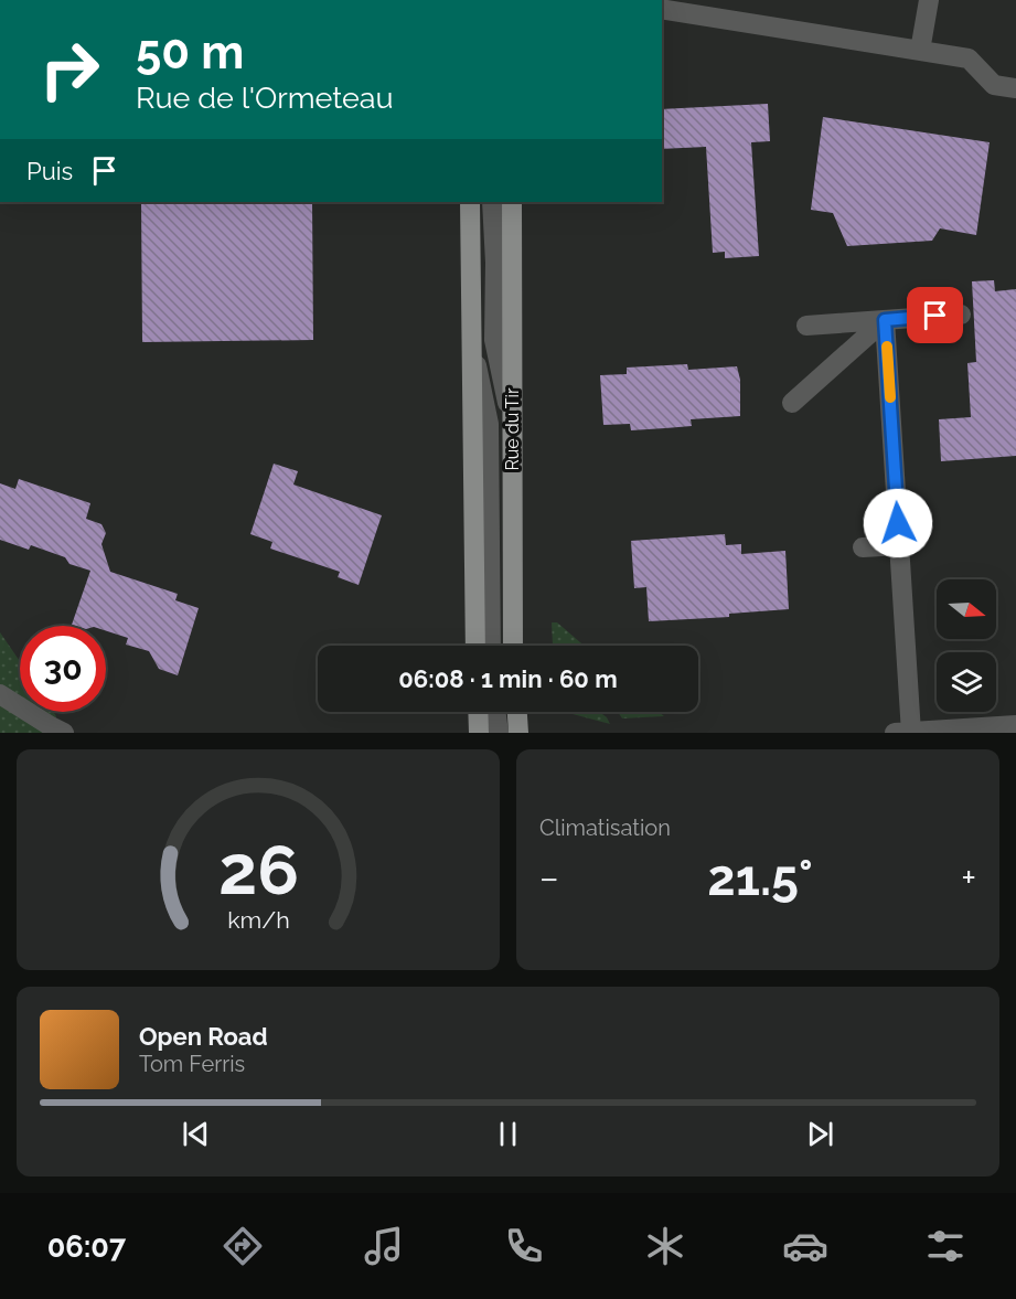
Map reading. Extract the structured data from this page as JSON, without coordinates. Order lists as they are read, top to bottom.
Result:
{
  "streets": {
    "main road": ["Rue du Tir"]
  },
  "north": "right",
  "page": {
    "turn": ["50 m", "Rue de l'Ormeteau"],
    "then": "Puis",
    "limit": "30",
    "trip": "06:08 · 1 min · 60 m",
    "tile": "Climatisation",
    "heat": ["−", "21.5°", "+"],
    "song": ["Open Road", "Tom Ferris"],
    "tabs": "06:07",
    "gauge": ["26", "km/h"]
  }
}
